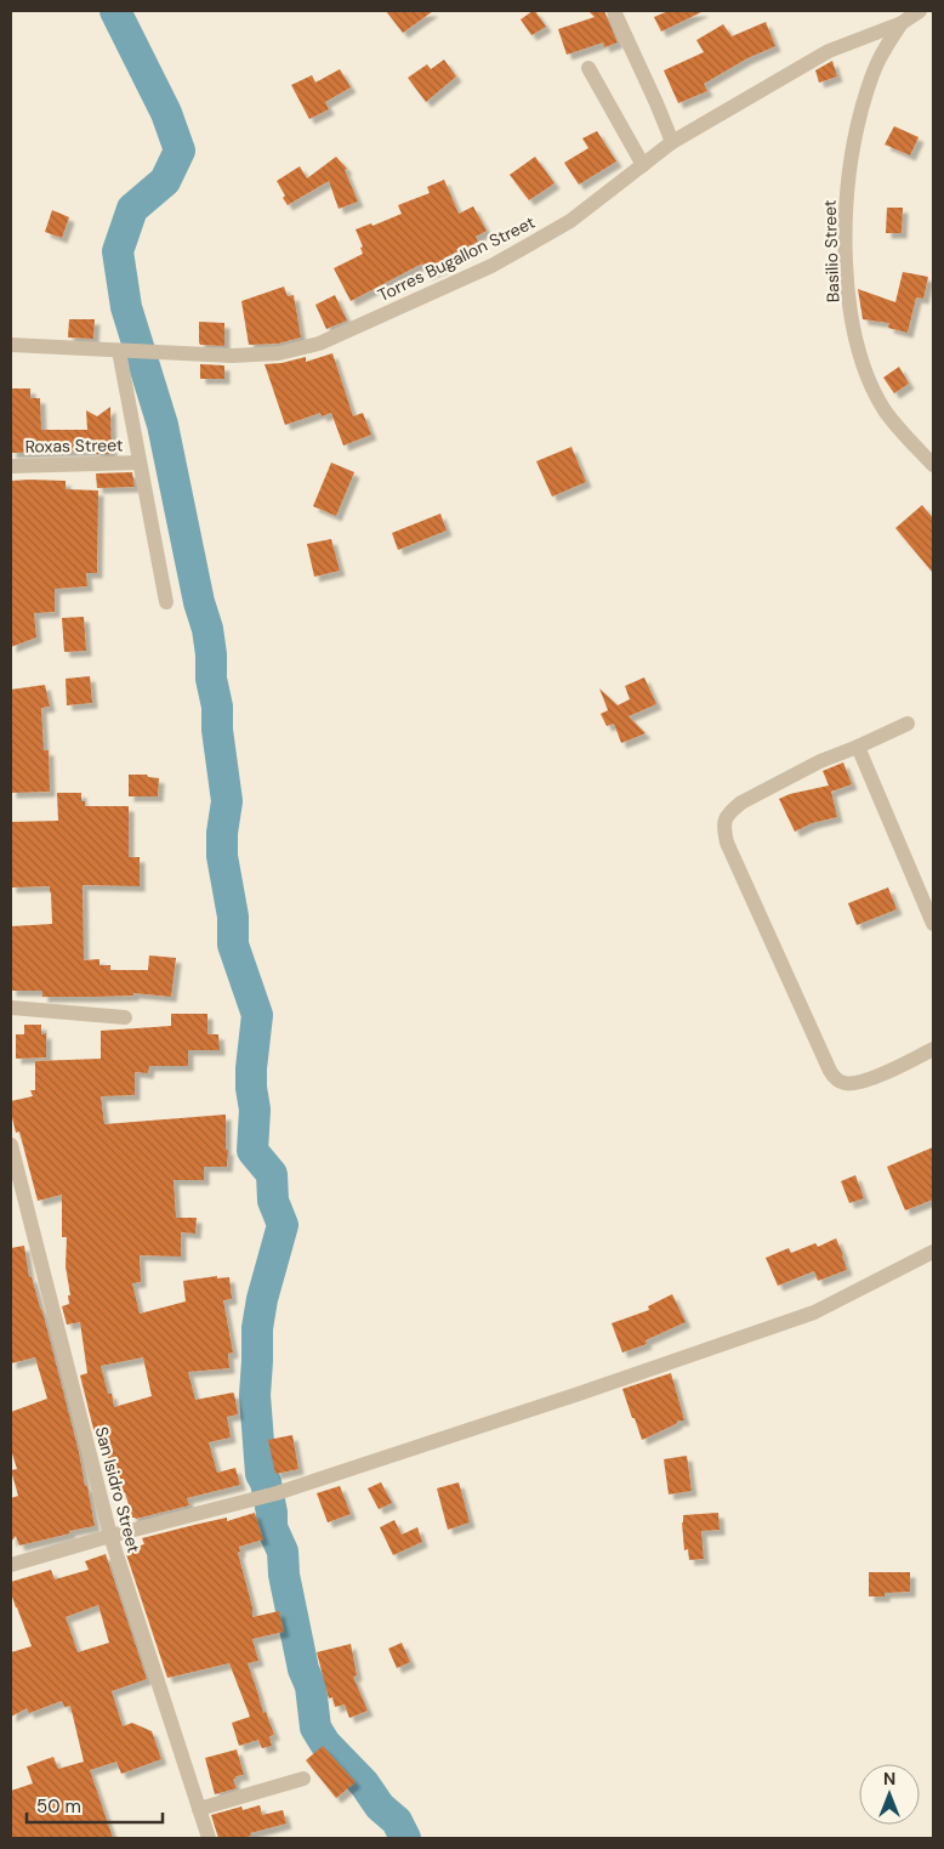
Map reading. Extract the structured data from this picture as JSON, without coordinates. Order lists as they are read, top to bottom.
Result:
{
  "streets": {
    "street": [
      "Basilio Street",
      "Torres Bugallon Street",
      "Roxas Street",
      "San Isidro Street"
    ]
  },
  "crossings": [
    ["Basilio Street", "Torres Bugallon Street"]
  ],
  "scale_bar": "50 m",
  "north": "top"
}
